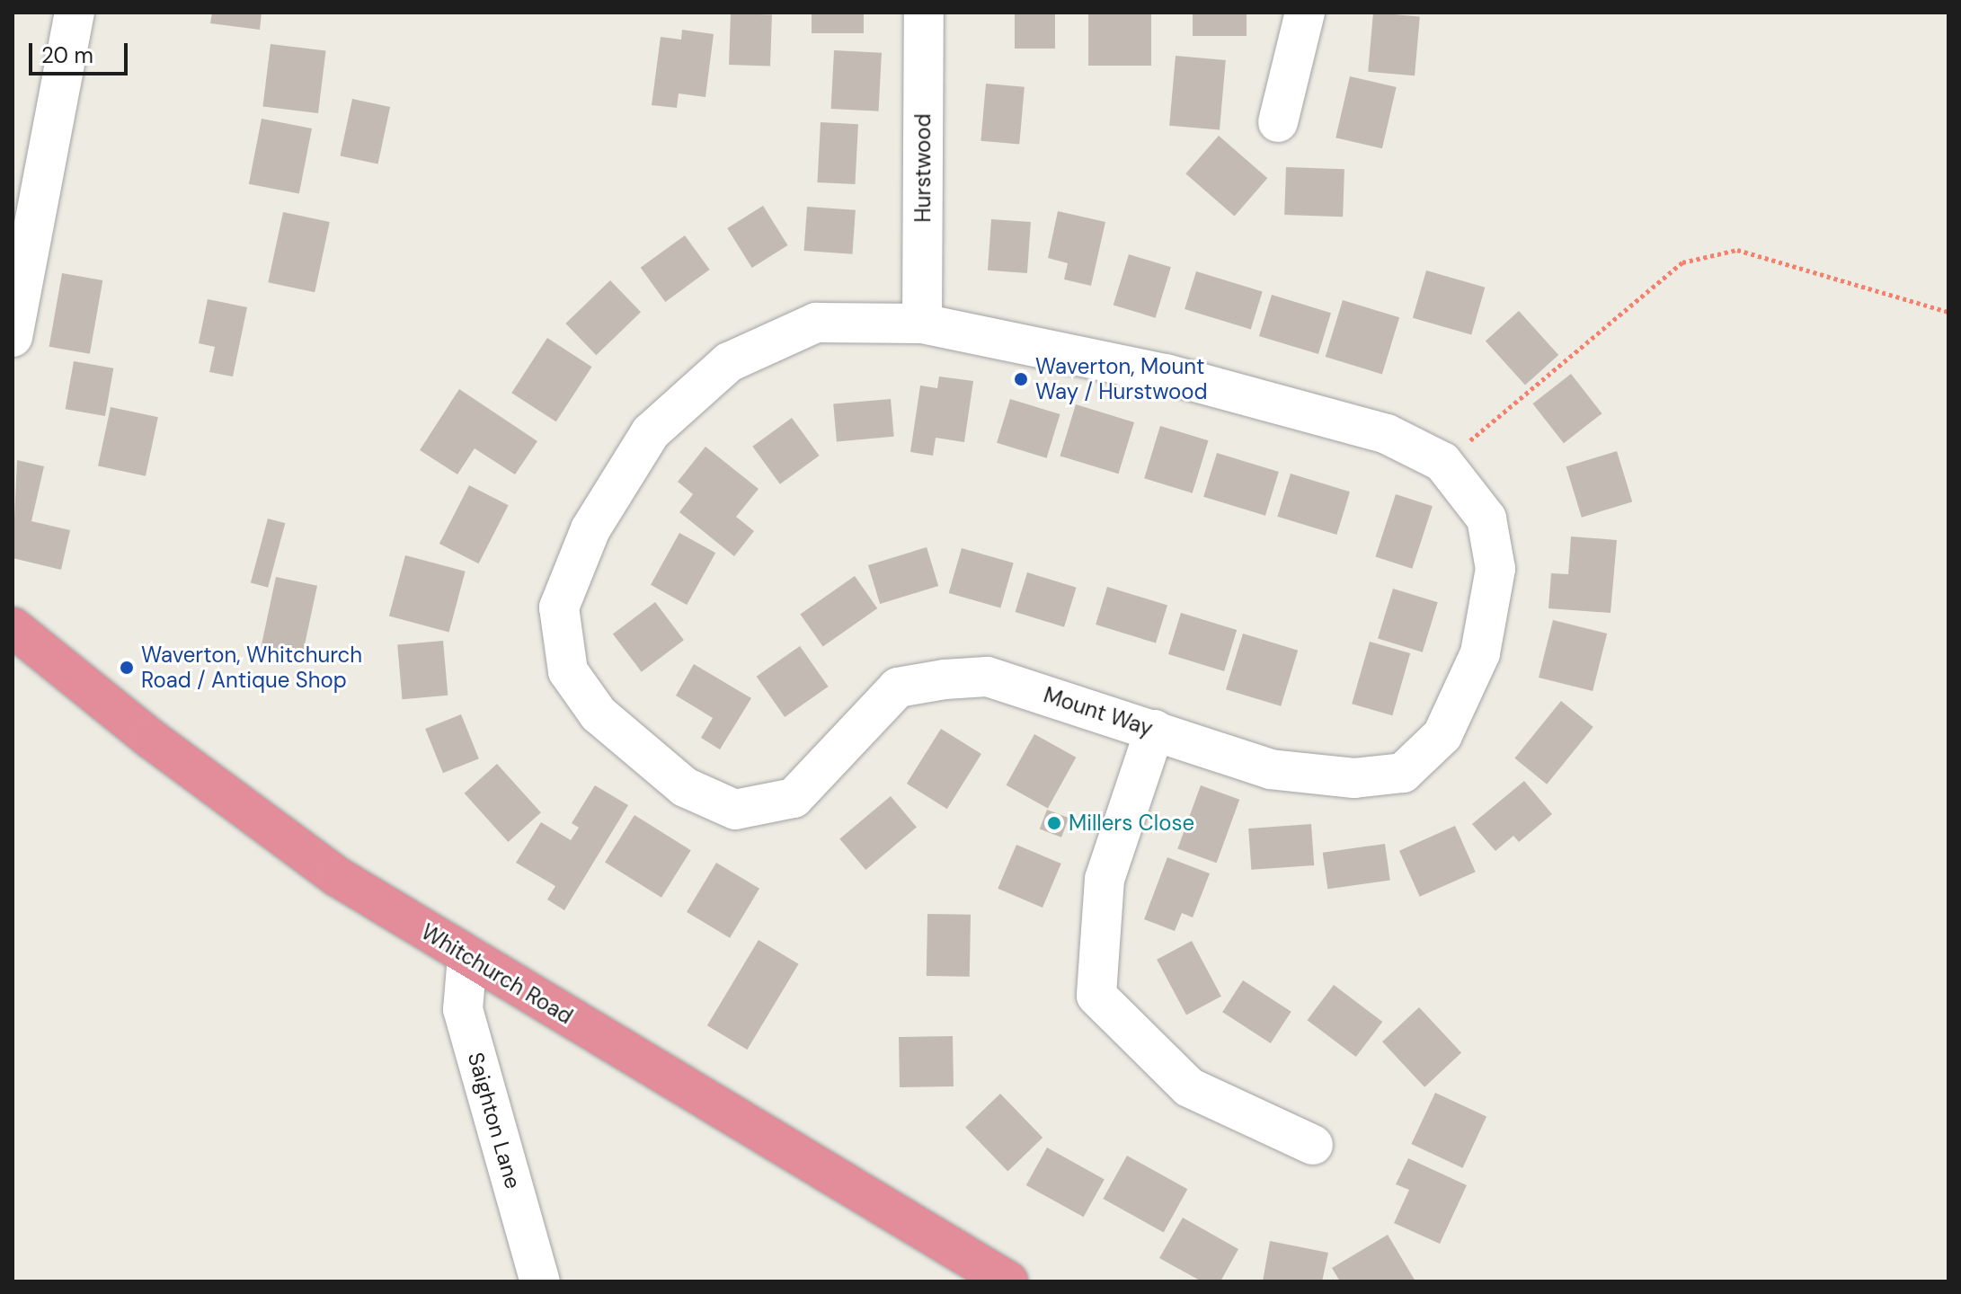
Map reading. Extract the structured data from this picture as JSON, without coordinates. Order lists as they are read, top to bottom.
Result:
{
  "streets": {
    "highway": ["Whitchurch Road"],
    "street": ["Hurstwood", "Mount Way", "Saighton Lane"]
  },
  "crossings": [
    ["Hurstwood", "Mount Way"],
    ["Whitchurch Road", "Saighton Lane"]
  ],
  "places": ["Waverton, Mount Way / Hurstwood", "Waverton, Whitchurch Road / Antique Shop", "Millers Close"],
  "scale_bar": "20 m"
}
